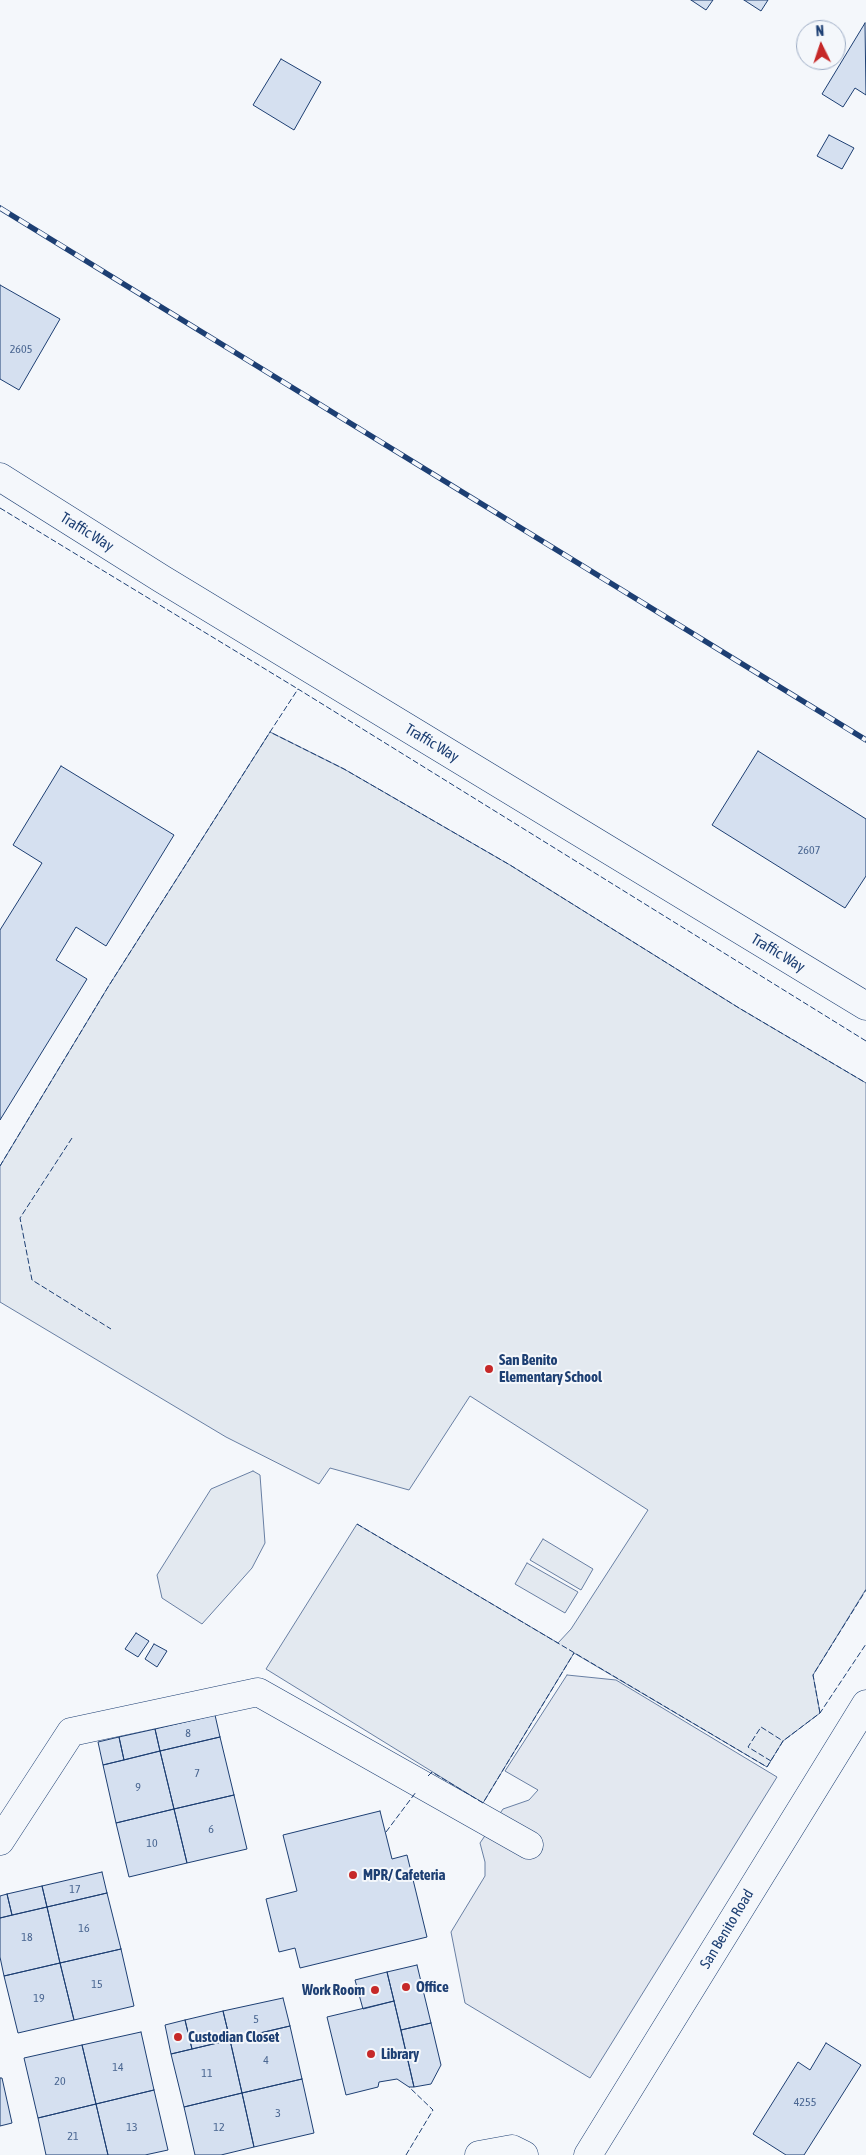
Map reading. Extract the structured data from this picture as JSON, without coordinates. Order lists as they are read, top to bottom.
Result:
{
  "streets": {
    "street": ["Traffic Way", "San Benito Road"]
  },
  "places": [
    "San Benito Elementary School",
    "MPR/ Cafeteria",
    "Office",
    "Work Room",
    "Custodian Closet",
    "Library"
  ],
  "house_numbers": [
    "2605",
    "2607",
    "8",
    "7",
    "9",
    "6",
    "10",
    "17",
    "16",
    "18",
    "15",
    "19",
    "5",
    "4",
    "14",
    "11",
    "20",
    "4255",
    "3",
    "13",
    "12",
    "21"
  ],
  "north": "top"
}
